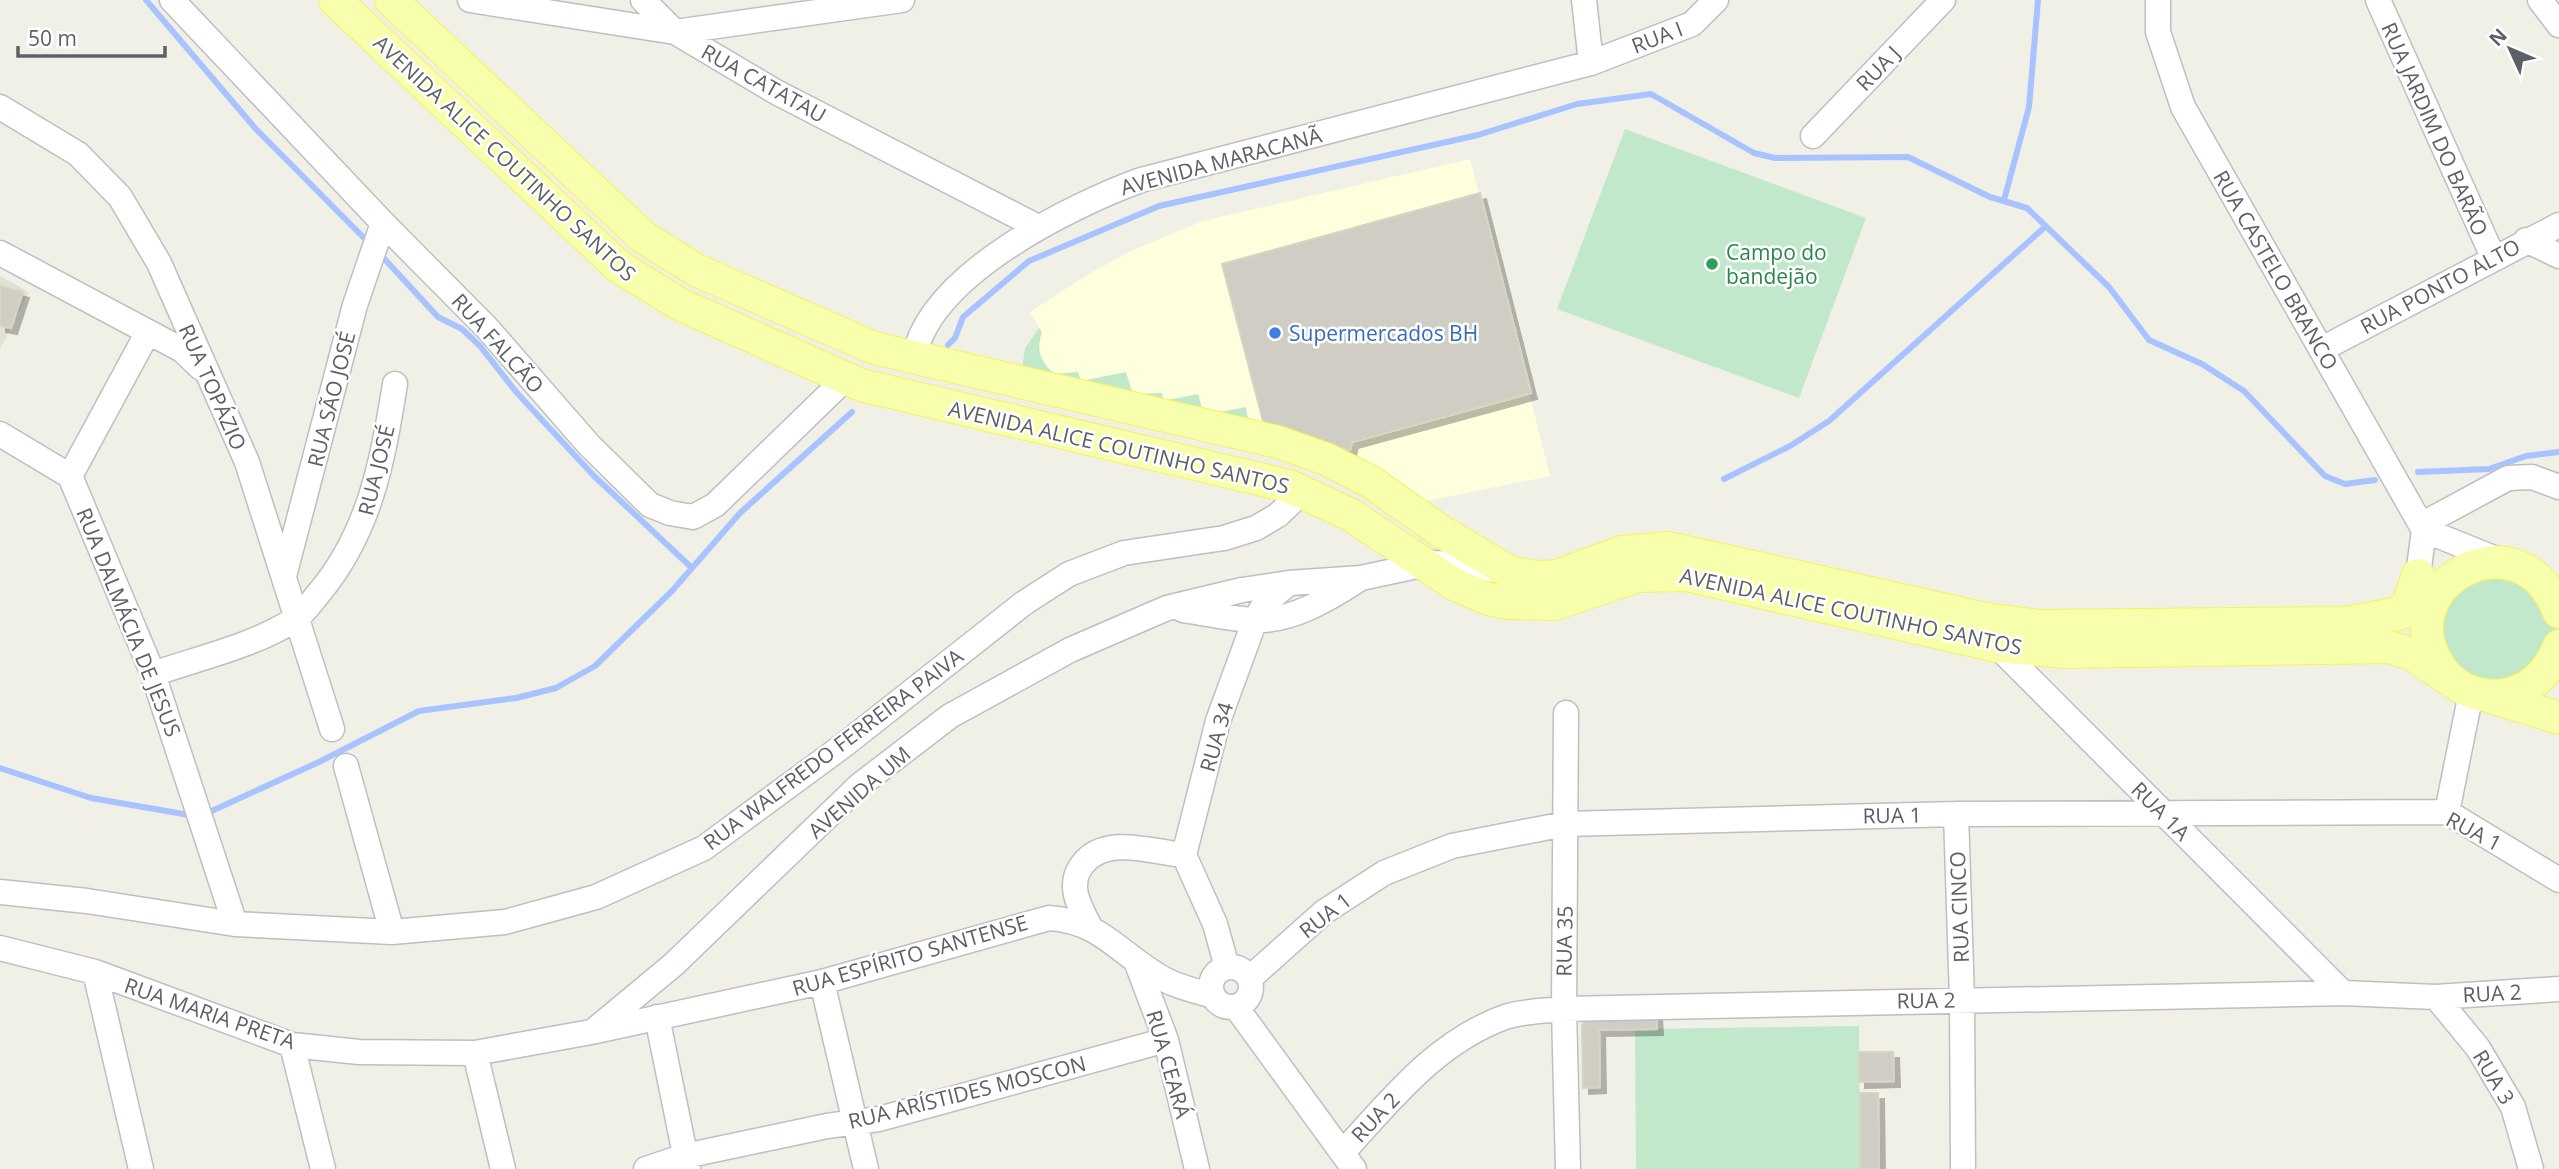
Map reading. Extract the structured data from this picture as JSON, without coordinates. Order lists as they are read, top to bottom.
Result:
{
  "streets": {
    "main road": ["AVENIDA ALICE COUTINHO SANTOS"],
    "street": [
      "RUA I",
      "RUA J",
      "RUA CATATAU",
      "RUA JARDIM DO BARÃO",
      "AVENIDA MARACANÃ",
      "RUA CASTELO BRANCO",
      "RUA PONTO ALTO",
      "RUA FALCÃO",
      "RUA TOPÁZIO",
      "RUA SÃO JOSÉ",
      "RUA JOSÉ",
      "RUA DALMÁCIA DE JESUS",
      "RUA 34",
      "RUA WALFREDO FERREIRA PAIVA",
      "AVENIDA UM",
      "RUA 1A",
      "RUA 1",
      "RUA CINCO",
      "RUA 35",
      "RUA ESPÍRITO SANTENSE",
      "RUA 2",
      "RUA MARIA PRETA",
      "RUA CEARÁ",
      "RUA 3",
      "RUA ARÍSTIDES MOSCON"
    ]
  },
  "crossings": [
    ["RUA I", "AVENIDA MARACANÃ"],
    ["RUA CATATAU", "AVENIDA MARACANÃ"],
    ["RUA JARDIM DO BARÃO", "RUA PONTO ALTO"],
    ["AVENIDA ALICE COUTINHO SANTOS", "AVENIDA MARACANÃ"],
    ["AVENIDA ALICE COUTINHO SANTOS", "RUA FALCÃO"],
    ["AVENIDA ALICE COUTINHO SANTOS", "RUA WALFREDO FERREIRA PAIVA"],
    ["AVENIDA ALICE COUTINHO SANTOS", "AVENIDA UM"],
    ["AVENIDA ALICE COUTINHO SANTOS", "RUA 1A"],
    ["RUA CASTELO BRANCO", "RUA PONTO ALTO"],
    ["RUA FALCÃO", "RUA SÃO JOSÉ"],
    ["RUA TOPÁZIO", "RUA SÃO JOSÉ"],
    ["RUA TOPÁZIO", "RUA JOSÉ"],
    ["RUA DALMÁCIA DE JESUS", "RUA WALFREDO FERREIRA PAIVA"],
    ["RUA 34", "AVENIDA UM"],
    ["AVENIDA UM", "RUA ESPÍRITO SANTENSE"],
    ["AVENIDA UM", "RUA MARIA PRETA"],
    ["RUA 1A", "RUA 1"],
    ["RUA 1A", "RUA 2"],
    ["RUA 1", "RUA CINCO"],
    ["RUA 1", "RUA 35"],
    ["RUA 1", "RUA ESPÍRITO SANTENSE"],
    ["RUA CINCO", "RUA 2"],
    ["RUA 35", "RUA 2"],
    ["RUA ESPÍRITO SANTENSE", "RUA MARIA PRETA"],
    ["RUA ESPÍRITO SANTENSE", "RUA CEARÁ"],
    ["RUA 2", "RUA 3"],
    ["RUA CEARÁ", "RUA ARÍSTIDES MOSCON"]
  ],
  "places": ["Campo do bandejão", "Supermercados BH"],
  "scale_bar": "50 m",
  "north": "top left"
}
